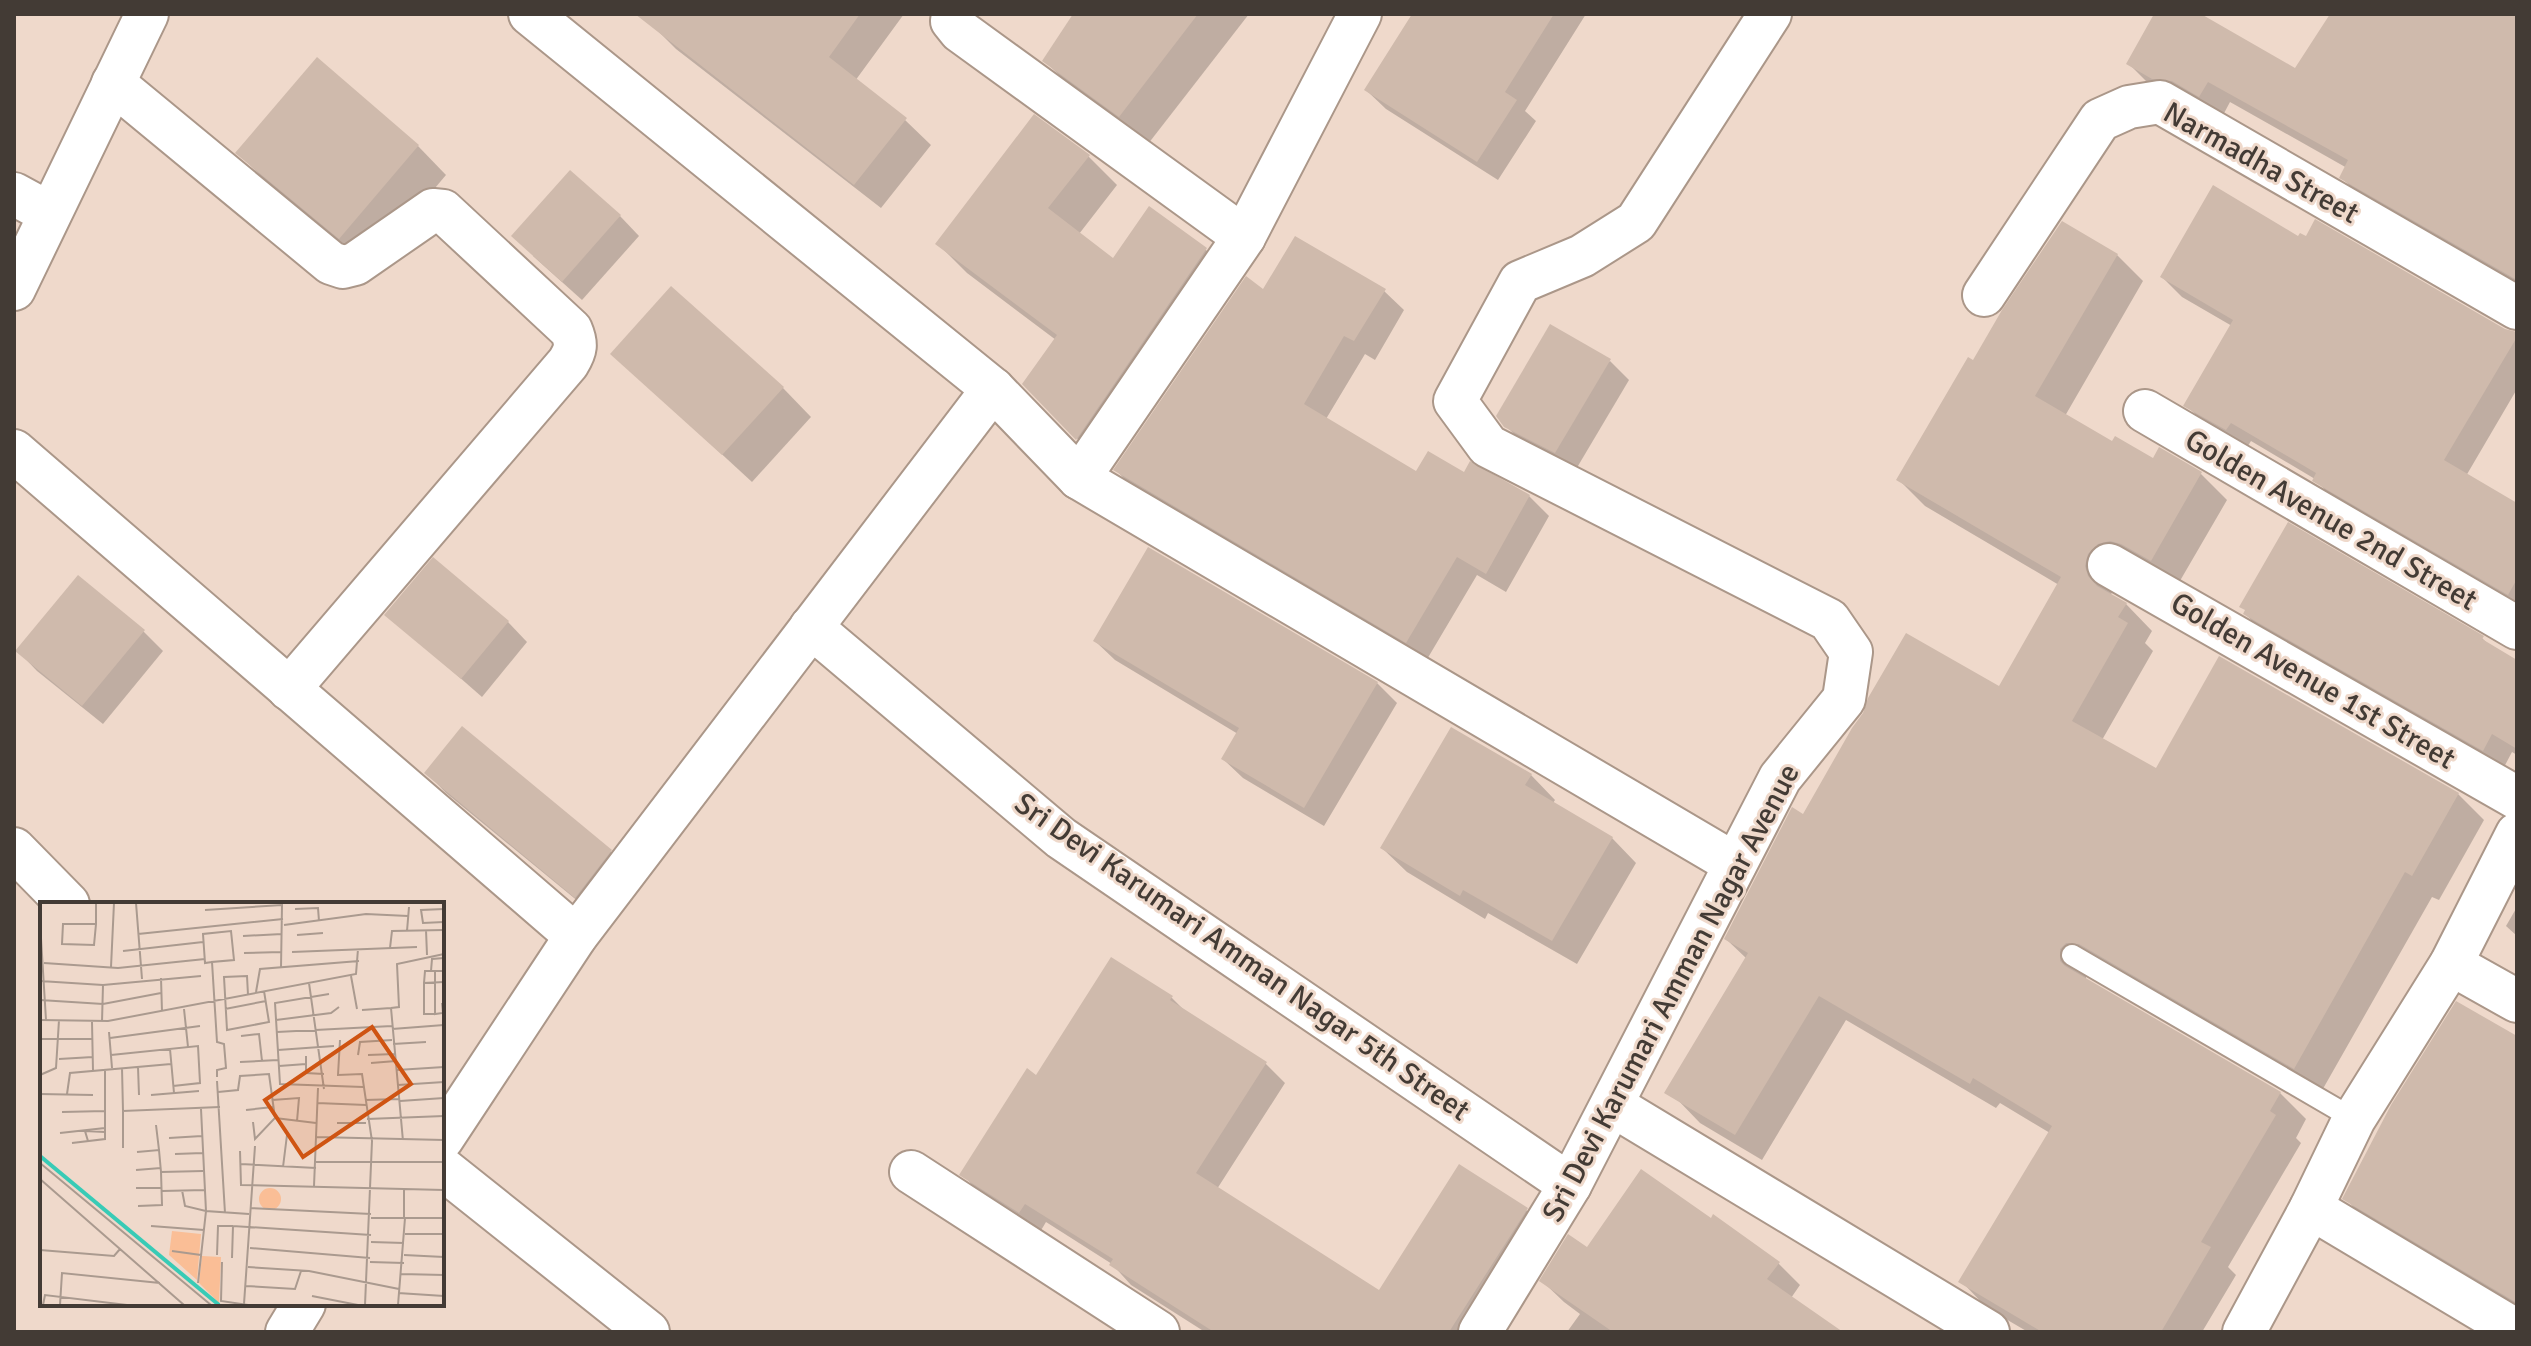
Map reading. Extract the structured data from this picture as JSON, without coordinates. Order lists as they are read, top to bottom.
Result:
{
  "streets": {
    "street": [
      "Narmadha Street",
      "Golden Avenue 2nd Street",
      "Golden Avenue 1st Street",
      "Sri Devi Karumari Amman Nagar 5th Street",
      "Sri Devi Karumari Amman Nagar Avenue"
    ]
  },
  "crossings": [
    ["Sri Devi Karumari Amman Nagar 5th Street", "Sri Devi Karumari Amman Nagar Avenue"]
  ]
}
